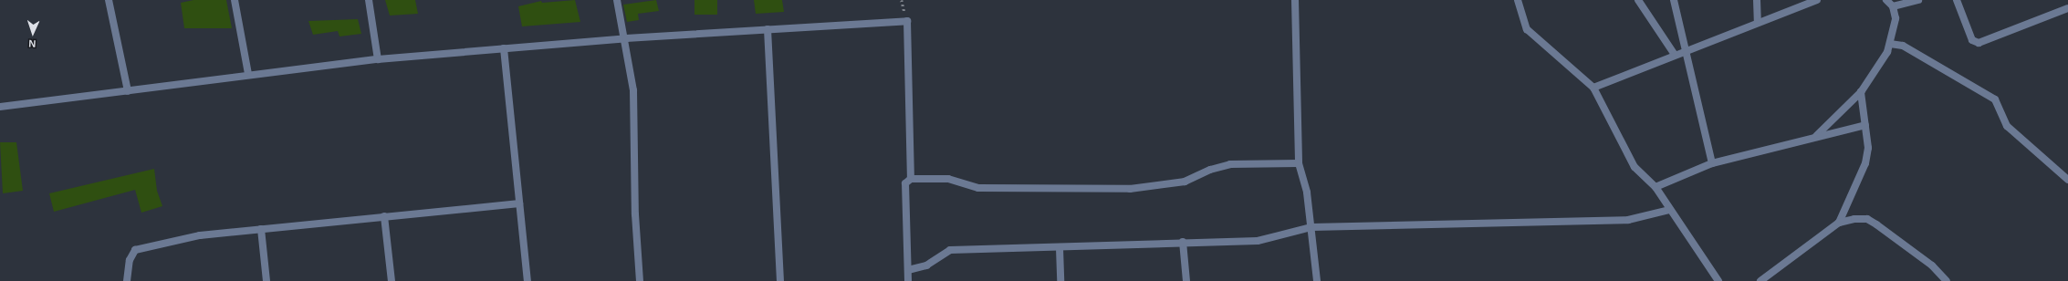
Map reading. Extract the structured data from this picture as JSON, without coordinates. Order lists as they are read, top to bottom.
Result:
{
  "north": "bottom"
}
